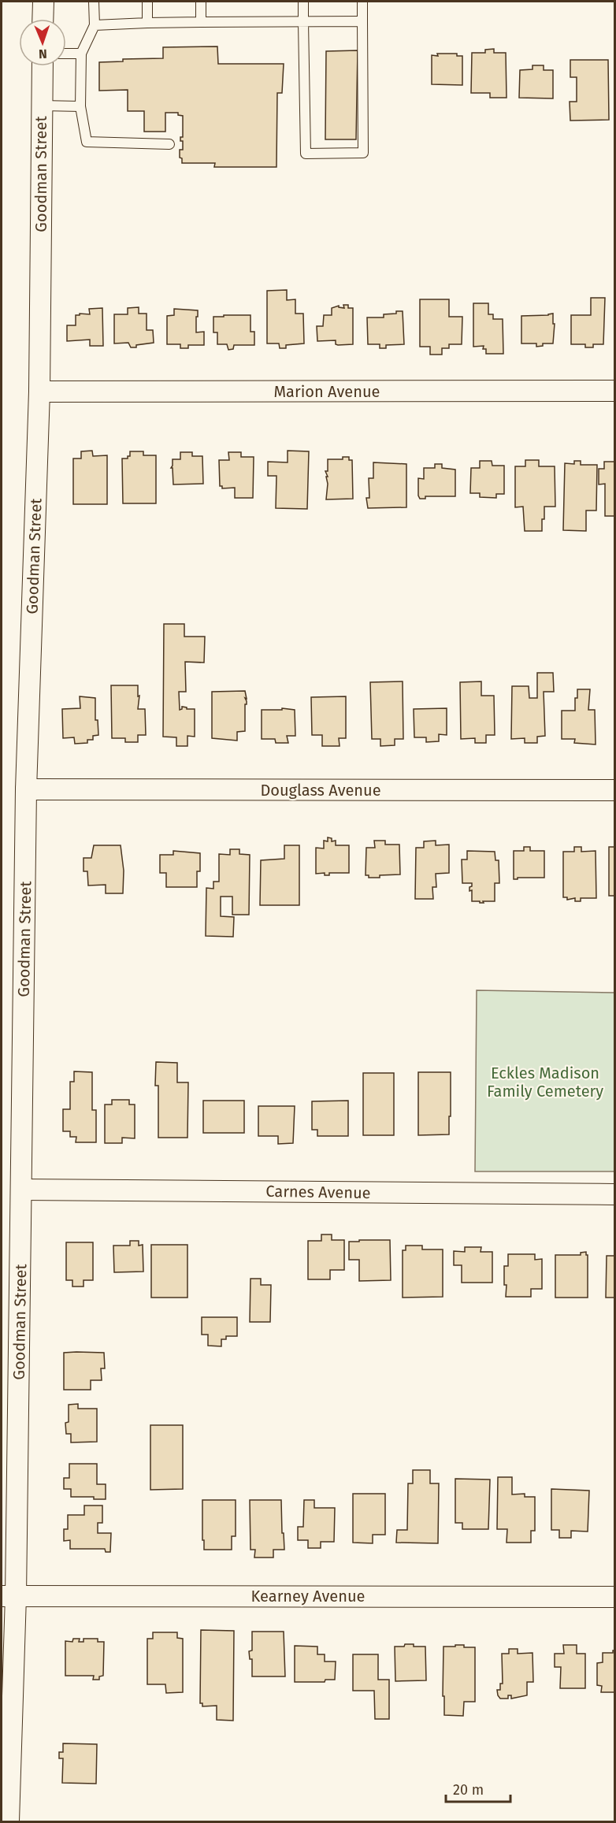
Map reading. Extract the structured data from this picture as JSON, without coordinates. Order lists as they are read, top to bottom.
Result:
{
  "streets": {
    "street": [
      "Goodman Street",
      "Marion Avenue",
      "Douglass Avenue",
      "Carnes Avenue",
      "Kearney Avenue"
    ]
  },
  "crossings": [
    ["Goodman Street", "Marion Avenue"],
    ["Goodman Street", "Douglass Avenue"],
    ["Goodman Street", "Carnes Avenue"],
    ["Goodman Street", "Kearney Avenue"]
  ],
  "parks": ["Eckles Madison Family Cemetery"],
  "scale_bar": "20 m",
  "north": "bottom"
}
